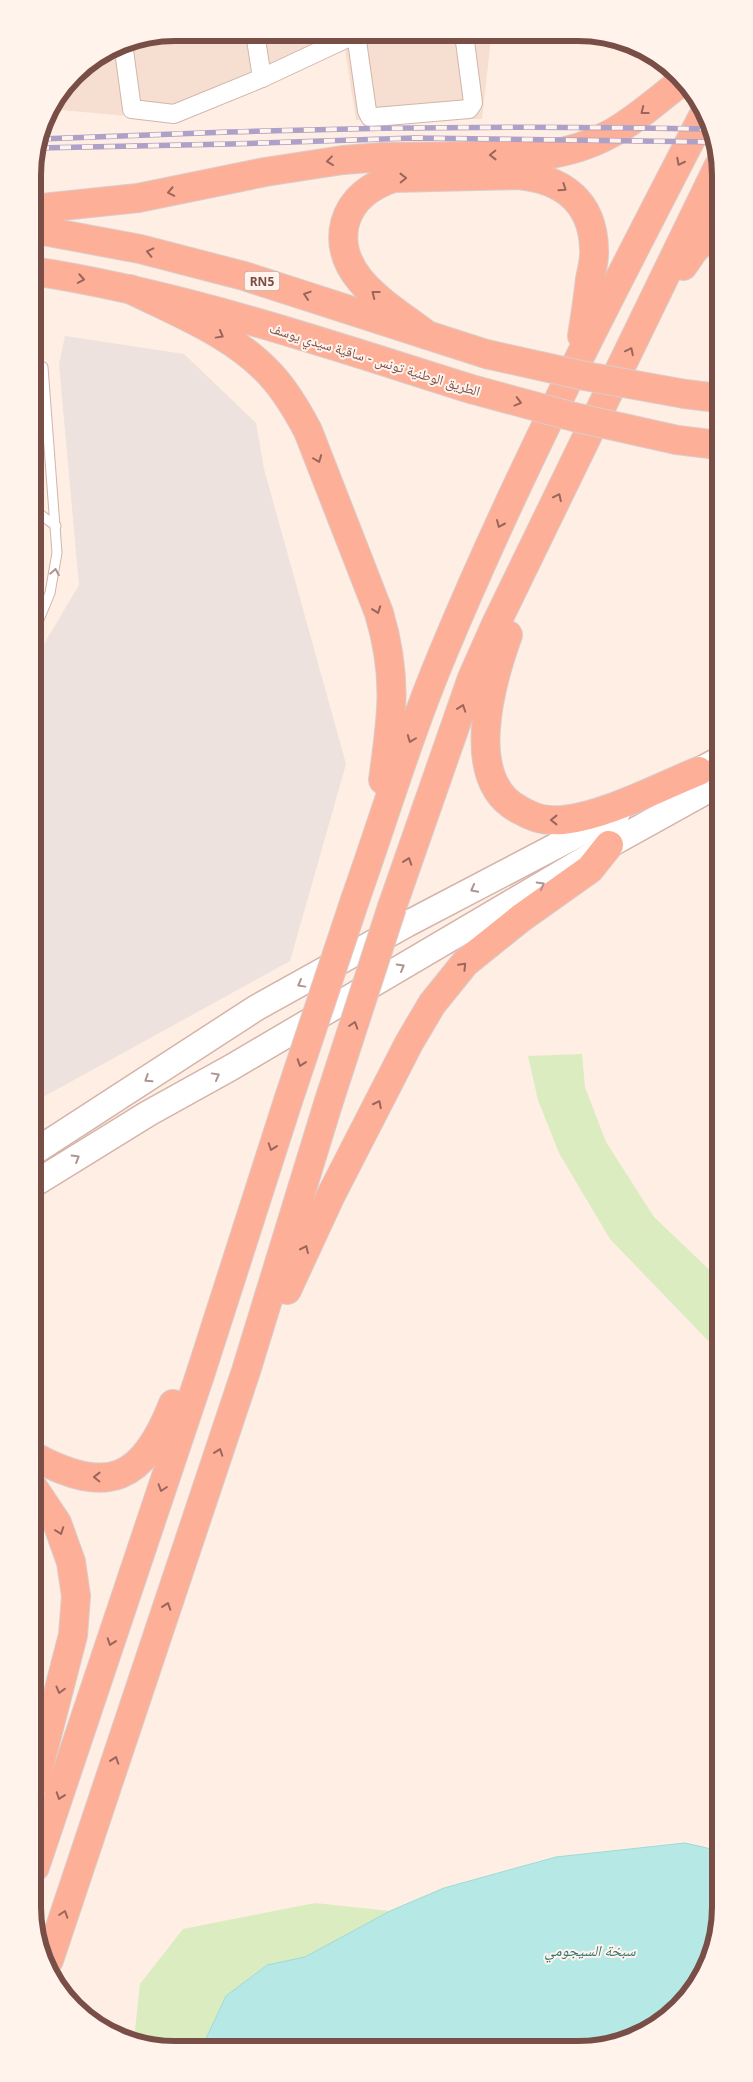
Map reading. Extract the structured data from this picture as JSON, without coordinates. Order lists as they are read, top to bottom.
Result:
{
  "streets": {
    "highway": ["RN5", "الطريق الوطنية تونس - ساقية سيدي يوسف"]
  },
  "water": ["سبخة السيجومي"]
}
